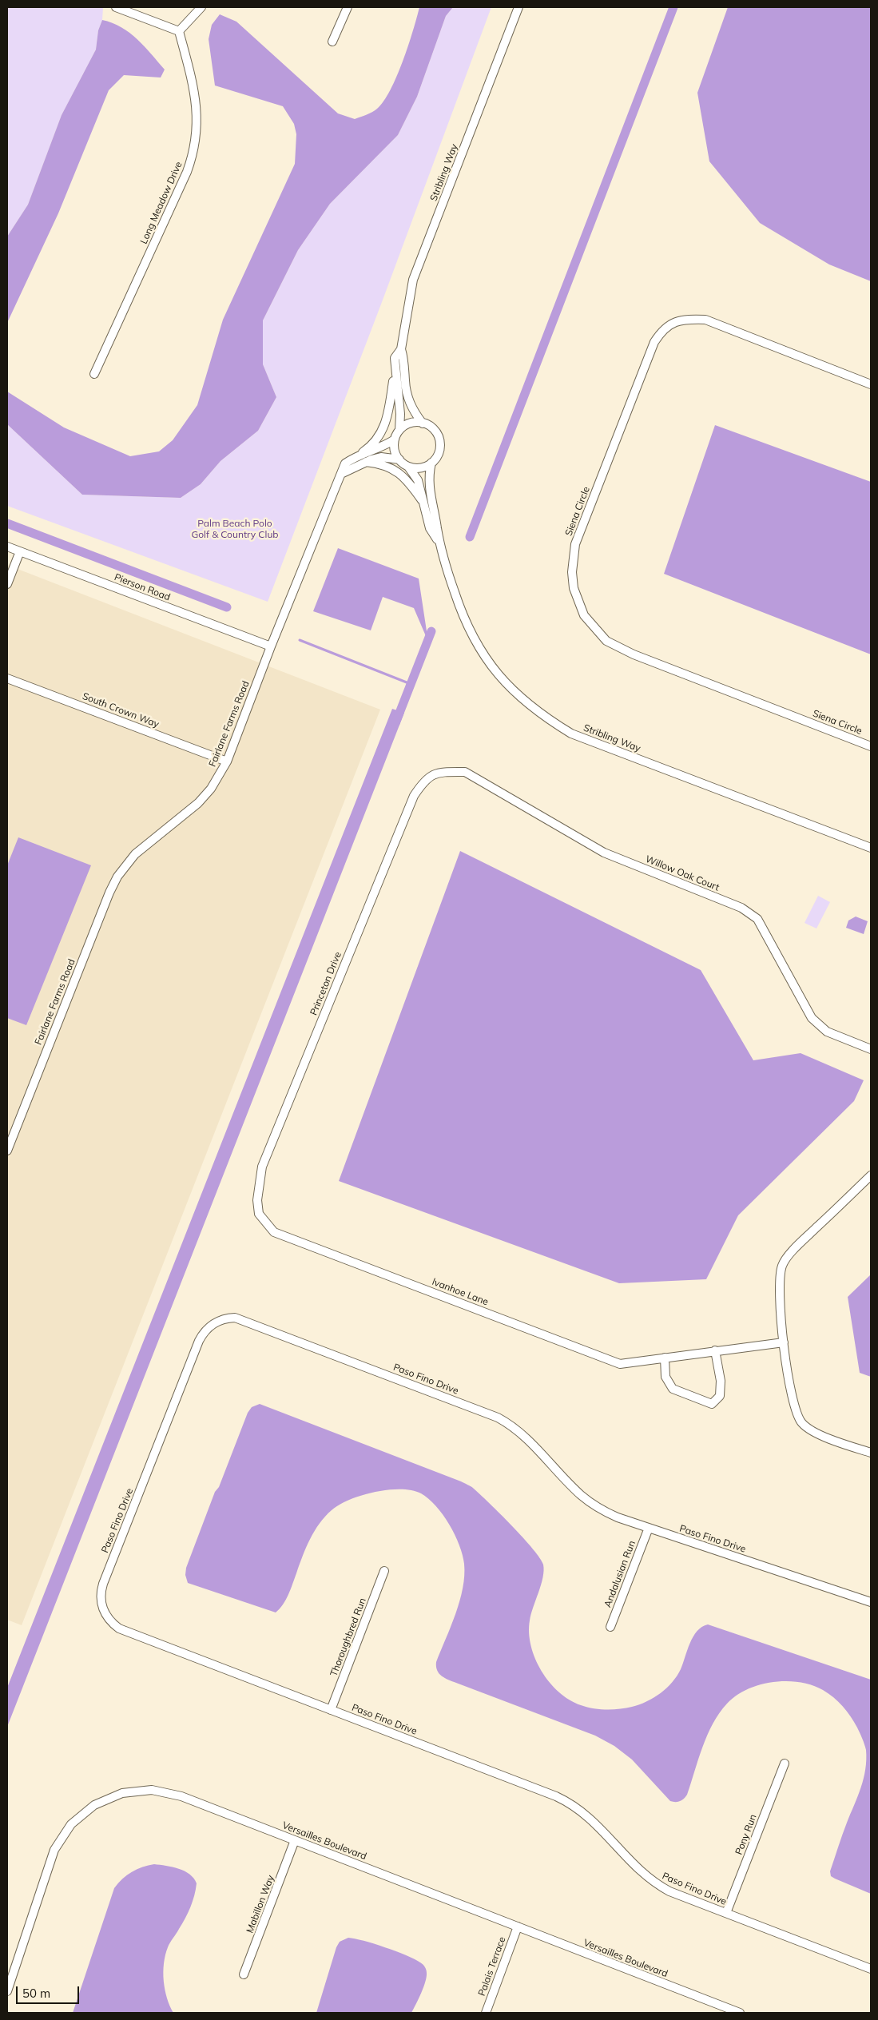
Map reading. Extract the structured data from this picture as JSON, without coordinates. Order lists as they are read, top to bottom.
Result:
{
  "streets": {
    "street": [
      "Stribling Way",
      "Long Meadow Drive",
      "Siena Circle",
      "Pierson Road",
      "South Crown Way",
      "Fairlane Farms Road",
      "Willow Oak Court",
      "Princeton Drive",
      "Ivanhoe Lane",
      "Paso Fino Drive",
      "Andalusian Run",
      "Thoroughbred Run",
      "Pony Run",
      "Versailles Boulevard",
      "Mabillon Way",
      "Palais Terrace"
    ]
  },
  "crossings": [
    ["Stribling Way", "Fairlane Farms Road"],
    ["Pierson Road", "Fairlane Farms Road"],
    ["South Crown Way", "Fairlane Farms Road"],
    ["Willow Oak Court", "Princeton Drive"],
    ["Princeton Drive", "Ivanhoe Lane"],
    ["Paso Fino Drive", "Andalusian Run"],
    ["Paso Fino Drive", "Thoroughbred Run"],
    ["Paso Fino Drive", "Pony Run"],
    ["Versailles Boulevard", "Mabillon Way"],
    ["Versailles Boulevard", "Palais Terrace"]
  ],
  "parks": ["Palm Beach Polo Golf & Country Club"],
  "scale_bar": "50 m"
}
